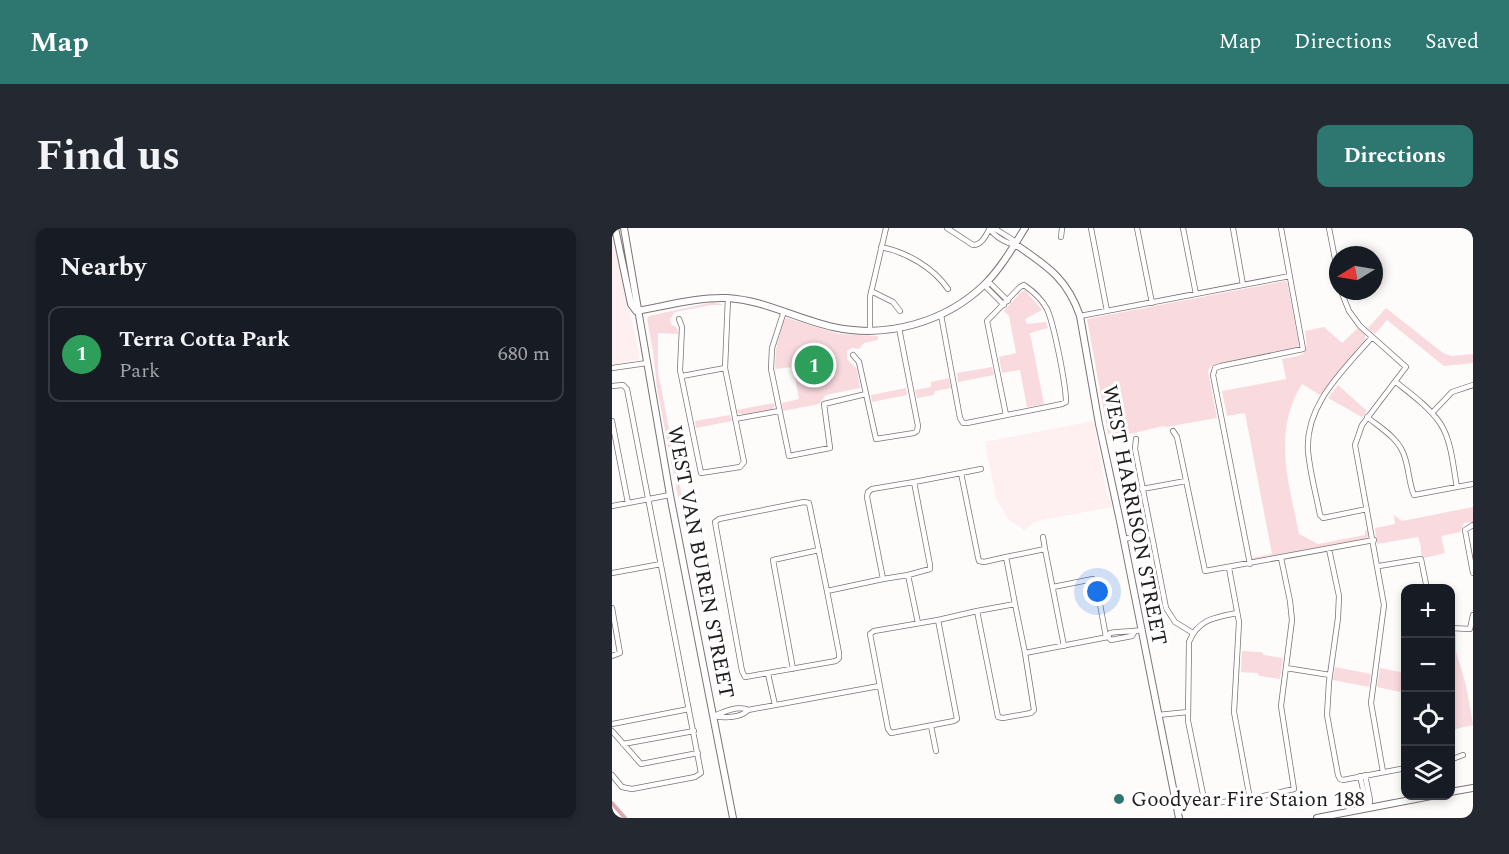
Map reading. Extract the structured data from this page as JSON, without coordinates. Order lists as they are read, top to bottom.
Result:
{
  "streets": {
    "street": ["WEST HARRISON STREET", "WEST VAN BUREN STREET"]
  },
  "places": ["Goodyear Fire Staion 188"],
  "north": "left",
  "page": {
    "header": "Map",
    "nav": ["Map", "Directions", "Saved"],
    "title": "Find us",
    "buttons": "Directions",
    "heading": "Nearby",
    "list": [
      {
        "mark": "1",
        "name": "Terra Cotta Park",
        "note": "Park",
        "value": "680 m"
      }
    ],
    "pins": "1",
    "map_buttons": ["+", "−"]
  }
}
